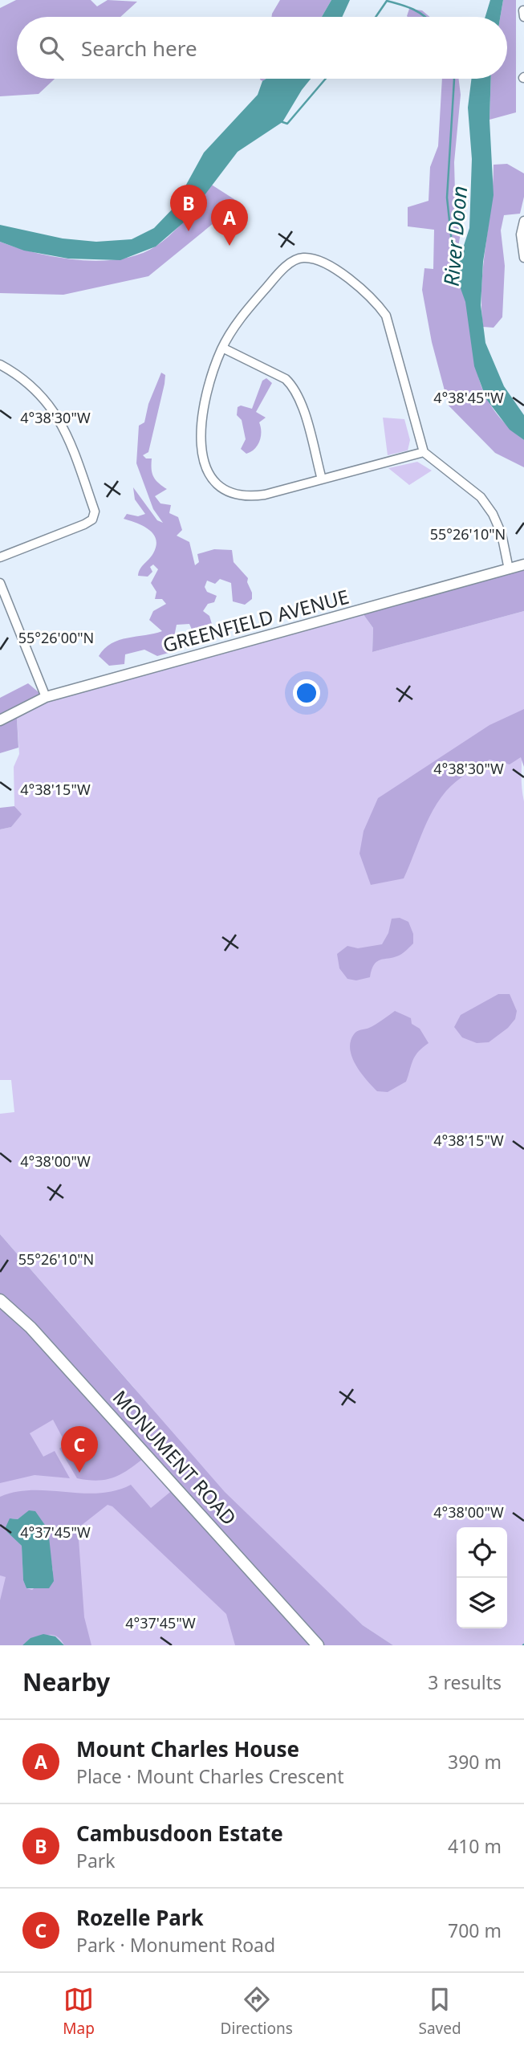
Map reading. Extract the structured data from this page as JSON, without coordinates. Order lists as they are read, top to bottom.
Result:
{
  "streets": {
    "main road": ["MONUMENT ROAD"],
    "street": ["GREENFIELD AVENUE"]
  },
  "water": ["River Doon"],
  "page": {
    "search": "Search here",
    "pins": ["B", "A", "C"],
    "heading": ["Nearby", "3 results"],
    "list": [
      {
        "mark": "A",
        "name": "Mount Charles House",
        "note": "Place · Mount Charles Crescent",
        "value": "390 m"
      },
      {
        "mark": "B",
        "name": "Cambusdoon Estate",
        "note": "Park",
        "value": "410 m"
      },
      {
        "mark": "C",
        "name": "Rozelle Park",
        "note": "Park · Monument Road",
        "value": "700 m"
      }
    ],
    "nav": ["Map", "Directions", "Saved"]
  },
  "coordinates": [
    "4°38'45\"W",
    "4°38'30\"W",
    "55°26'10\"N",
    "55°26'00\"N",
    "4°38'15\"W",
    "4°38'00\"W",
    "4°37'45\"W"
  ]
}
